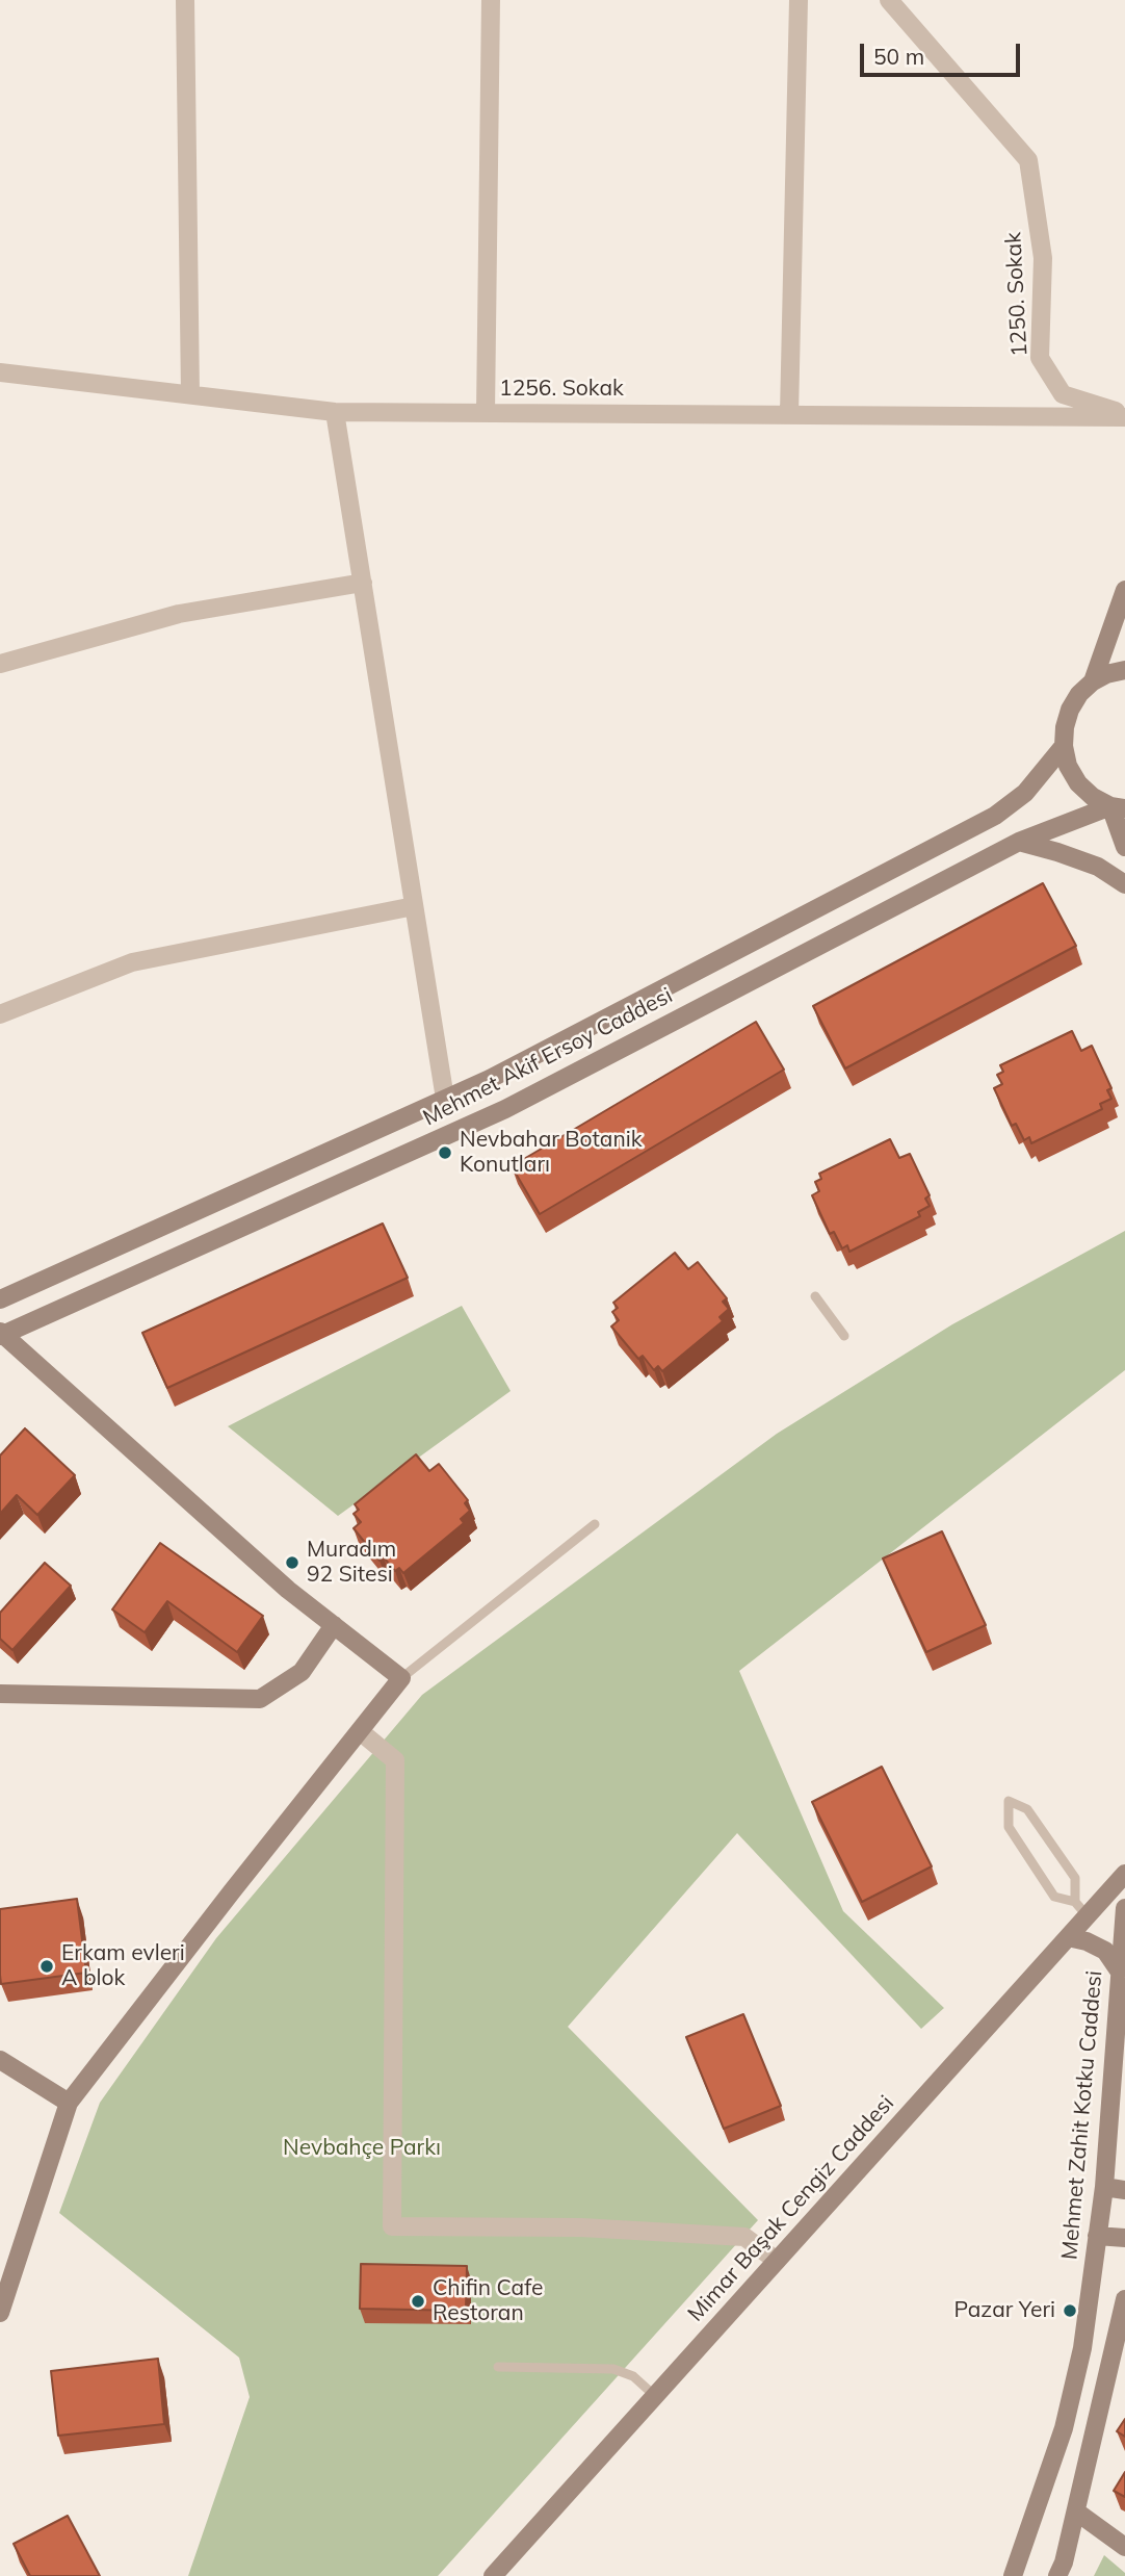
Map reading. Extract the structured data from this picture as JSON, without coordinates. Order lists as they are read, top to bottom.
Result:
{
  "streets": {
    "main road": ["Mehmet Akif Ersoy Caddesi", "Mehmet Zahit Kotku Caddesi", "Mimar Başak Cengiz Caddesi"],
    "street": ["1250. Sokak", "1256. Sokak"]
  },
  "crossings": [
    ["1250. Sokak", "1256. Sokak"]
  ],
  "parks": ["Nevbahçe Parkı"],
  "places": [
    "Nevbahar Botanik Konutları",
    "Muradım 92 Sitesi",
    "Erkam evleri A blok",
    "Chifin Cafe Restoran",
    "Pazar Yeri"
  ],
  "scale_bar": "50 m"
}
